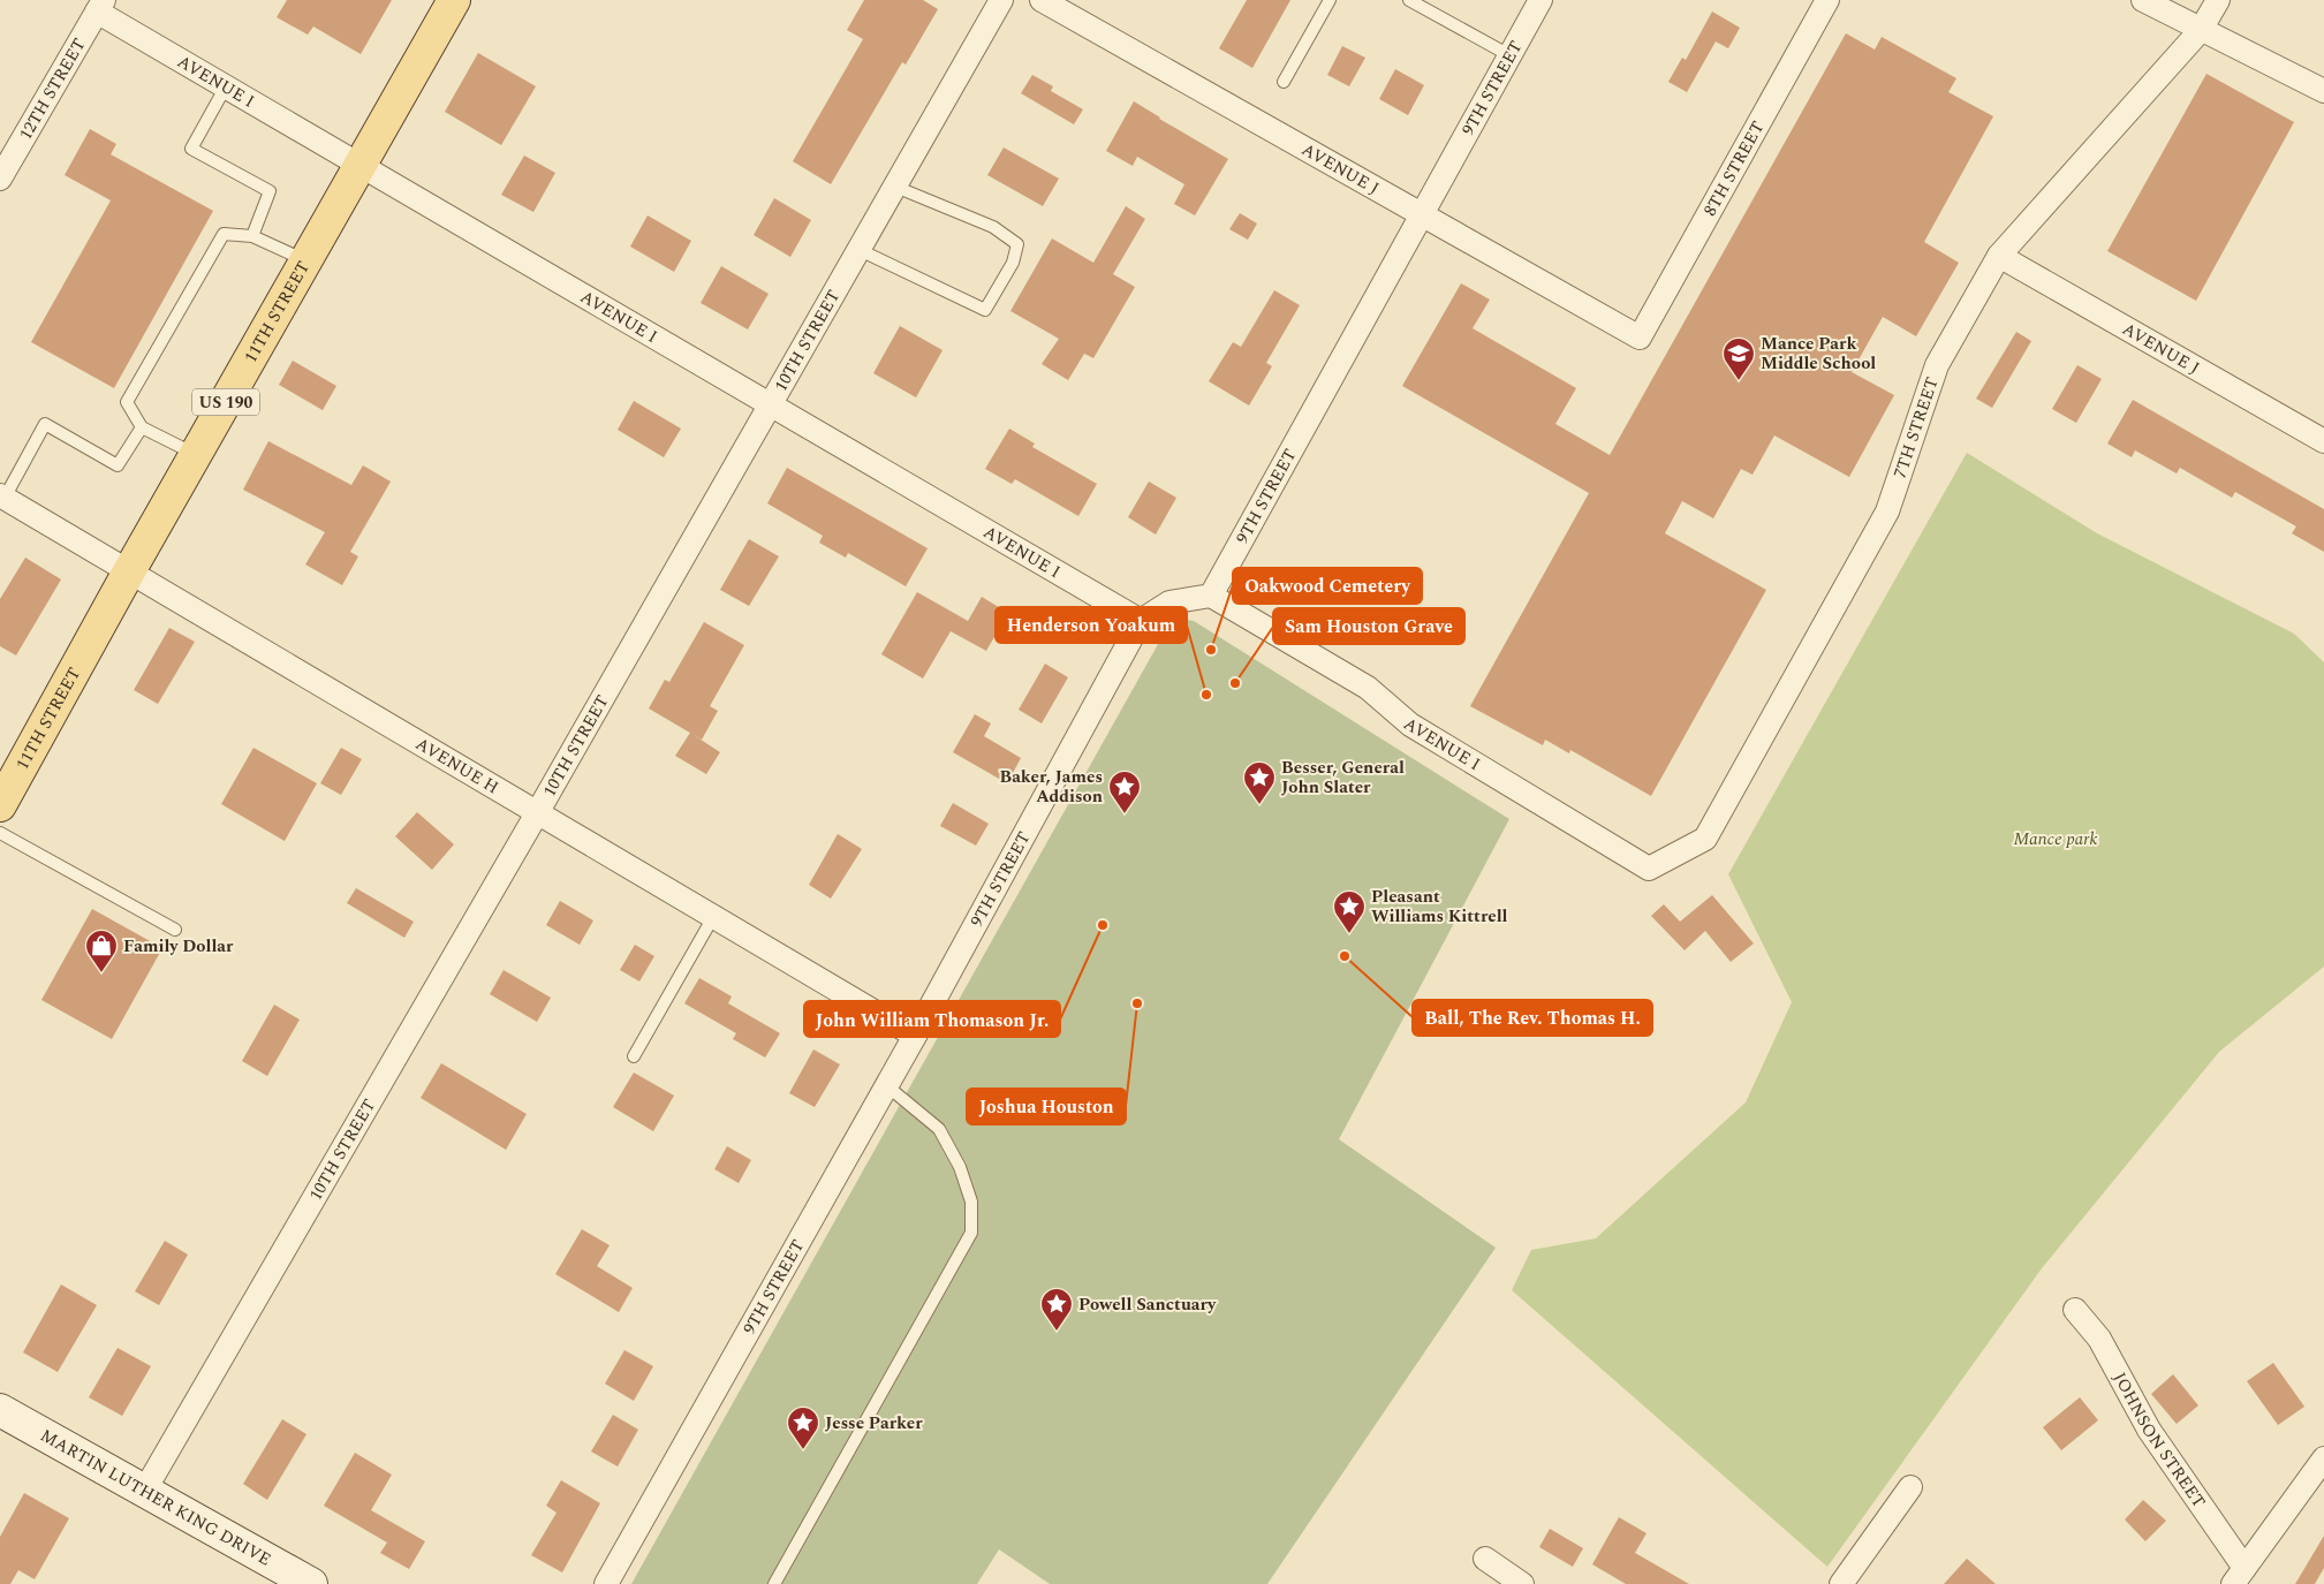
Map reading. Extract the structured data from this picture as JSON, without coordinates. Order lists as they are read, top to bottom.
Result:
{
  "streets": {
    "main road": ["11TH STREET", "US 190"],
    "street": [
      "AVENUE I",
      "9TH STREET",
      "12TH STREET",
      "AVENUE J",
      "8TH STREET",
      "10TH STREET",
      "7TH STREET",
      "AVENUE H",
      "JOHNSON STREET",
      "MARTIN LUTHER KING DRIVE"
    ]
  },
  "crossings": [
    ["AVENUE I", "9TH STREET"],
    ["AVENUE I", "12TH STREET"],
    ["AVENUE I", "11TH STREET"],
    ["AVENUE I", "10TH STREET"],
    ["AVENUE I", "7TH STREET"],
    ["9TH STREET", "AVENUE J"],
    ["9TH STREET", "AVENUE H"],
    ["AVENUE J", "8TH STREET"],
    ["AVENUE J", "7TH STREET"],
    ["11TH STREET", "AVENUE H"],
    ["10TH STREET", "AVENUE H"],
    ["10TH STREET", "MARTIN LUTHER KING DRIVE"]
  ],
  "parks": ["Mance park"],
  "places": {
    "school or university": ["Mance Park Middle School"],
    "other": [
      "Oakwood Cemetery",
      "Sam Houston Grave",
      "Henderson Yoakum",
      "John William Thomason Jr.",
      "Ball, The Rev. Thomas H.",
      "Joshua Houston"
    ],
    "place": [
      "Besser, General John Slater",
      "Baker, James Addison",
      "Pleasant Williams Kittrell",
      "Powell Sanctuary",
      "Jesse Parker"
    ],
    "shop": ["Family Dollar"]
  }
}
